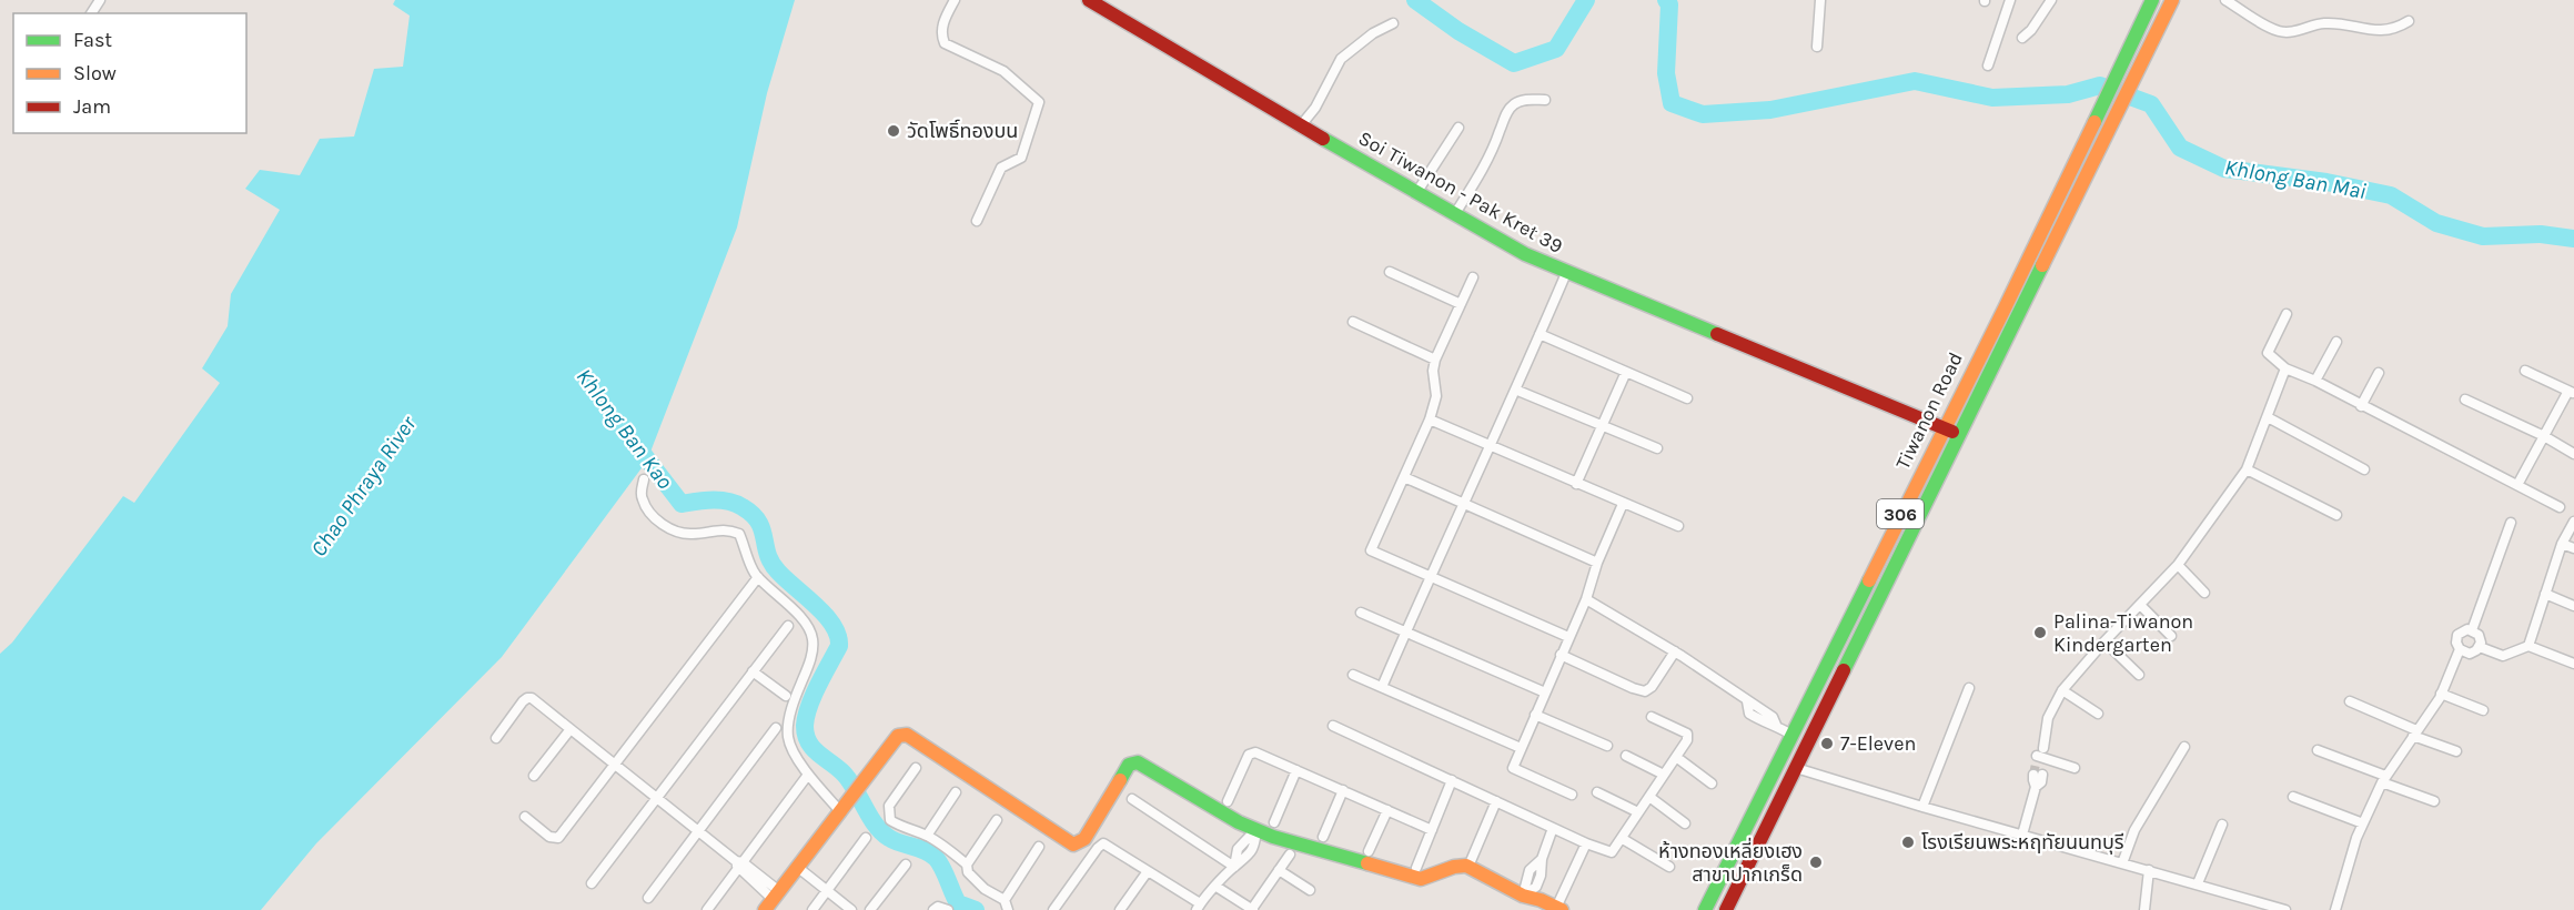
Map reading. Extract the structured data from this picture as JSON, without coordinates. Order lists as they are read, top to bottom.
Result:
{
  "streets": {
    "main road": ["Soi Tiwanon - Pak Kret 39", "Tiwanon Road", "306"]
  },
  "crossings": [
    ["Soi Tiwanon - Pak Kret 39", "Tiwanon Road"]
  ],
  "water": ["Khlong Ban Mai", "Khlong Ban Kao", "Chao Phraya River"],
  "places": [
    "วัดโพธิ์ทองบน",
    "Palina-Tiwanon Kindergarten",
    "7-Eleven",
    "โรงเรียนพระหฤทัยนนทบุรี",
    "ห้างทองเหลี่ยงเฮง สาขาปากเกร็ด"
  ],
  "legend": ["Fast", "Slow", "Jam"]
}
